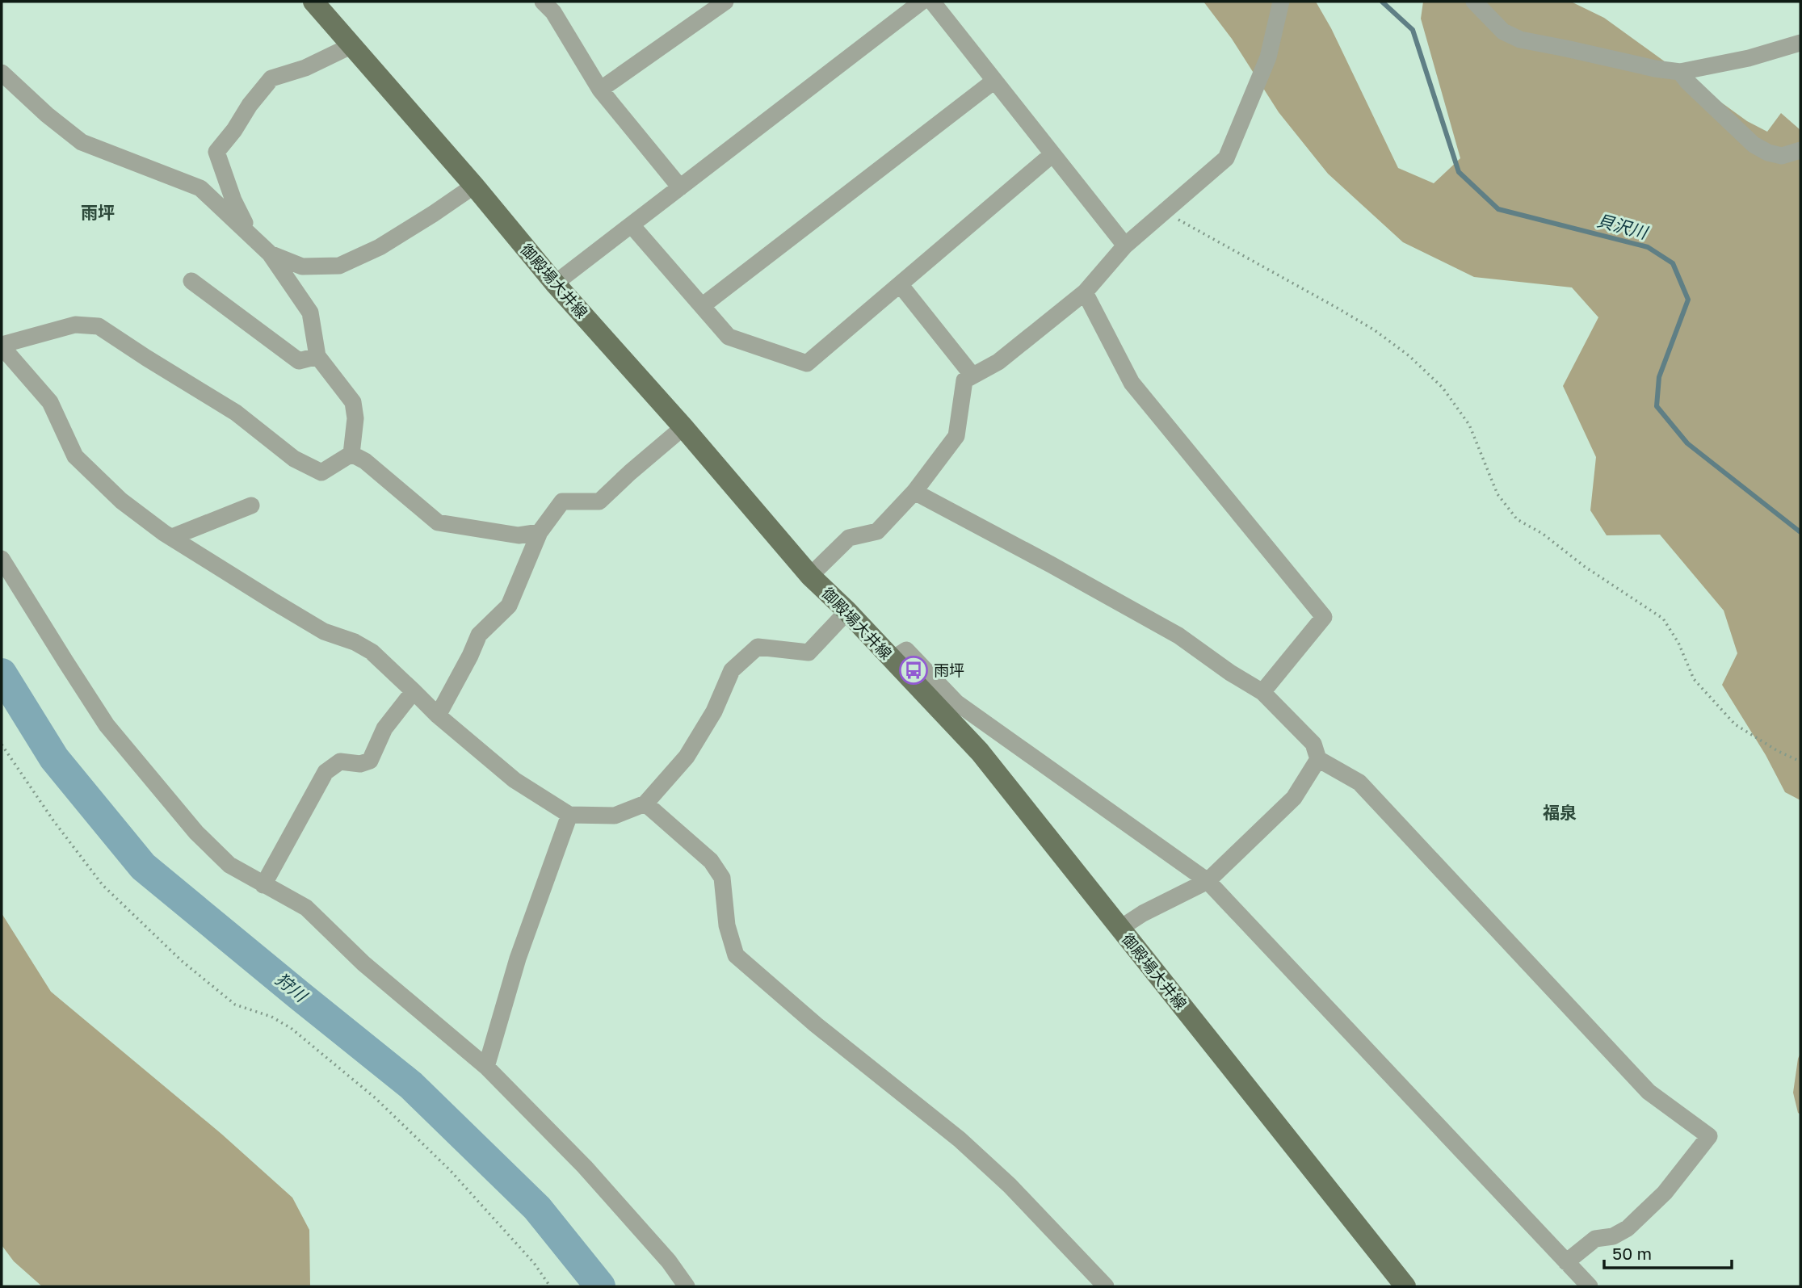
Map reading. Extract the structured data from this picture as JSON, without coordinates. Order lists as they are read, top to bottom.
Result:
{
  "streets": {
    "main road": ["御殿場大井線"]
  },
  "districts": ["雨坪", "福泉"],
  "water": ["貝沢川", "狩川"],
  "places": {
    "bus stop": ["雨坪"]
  },
  "scale_bar": "50 m"
}
